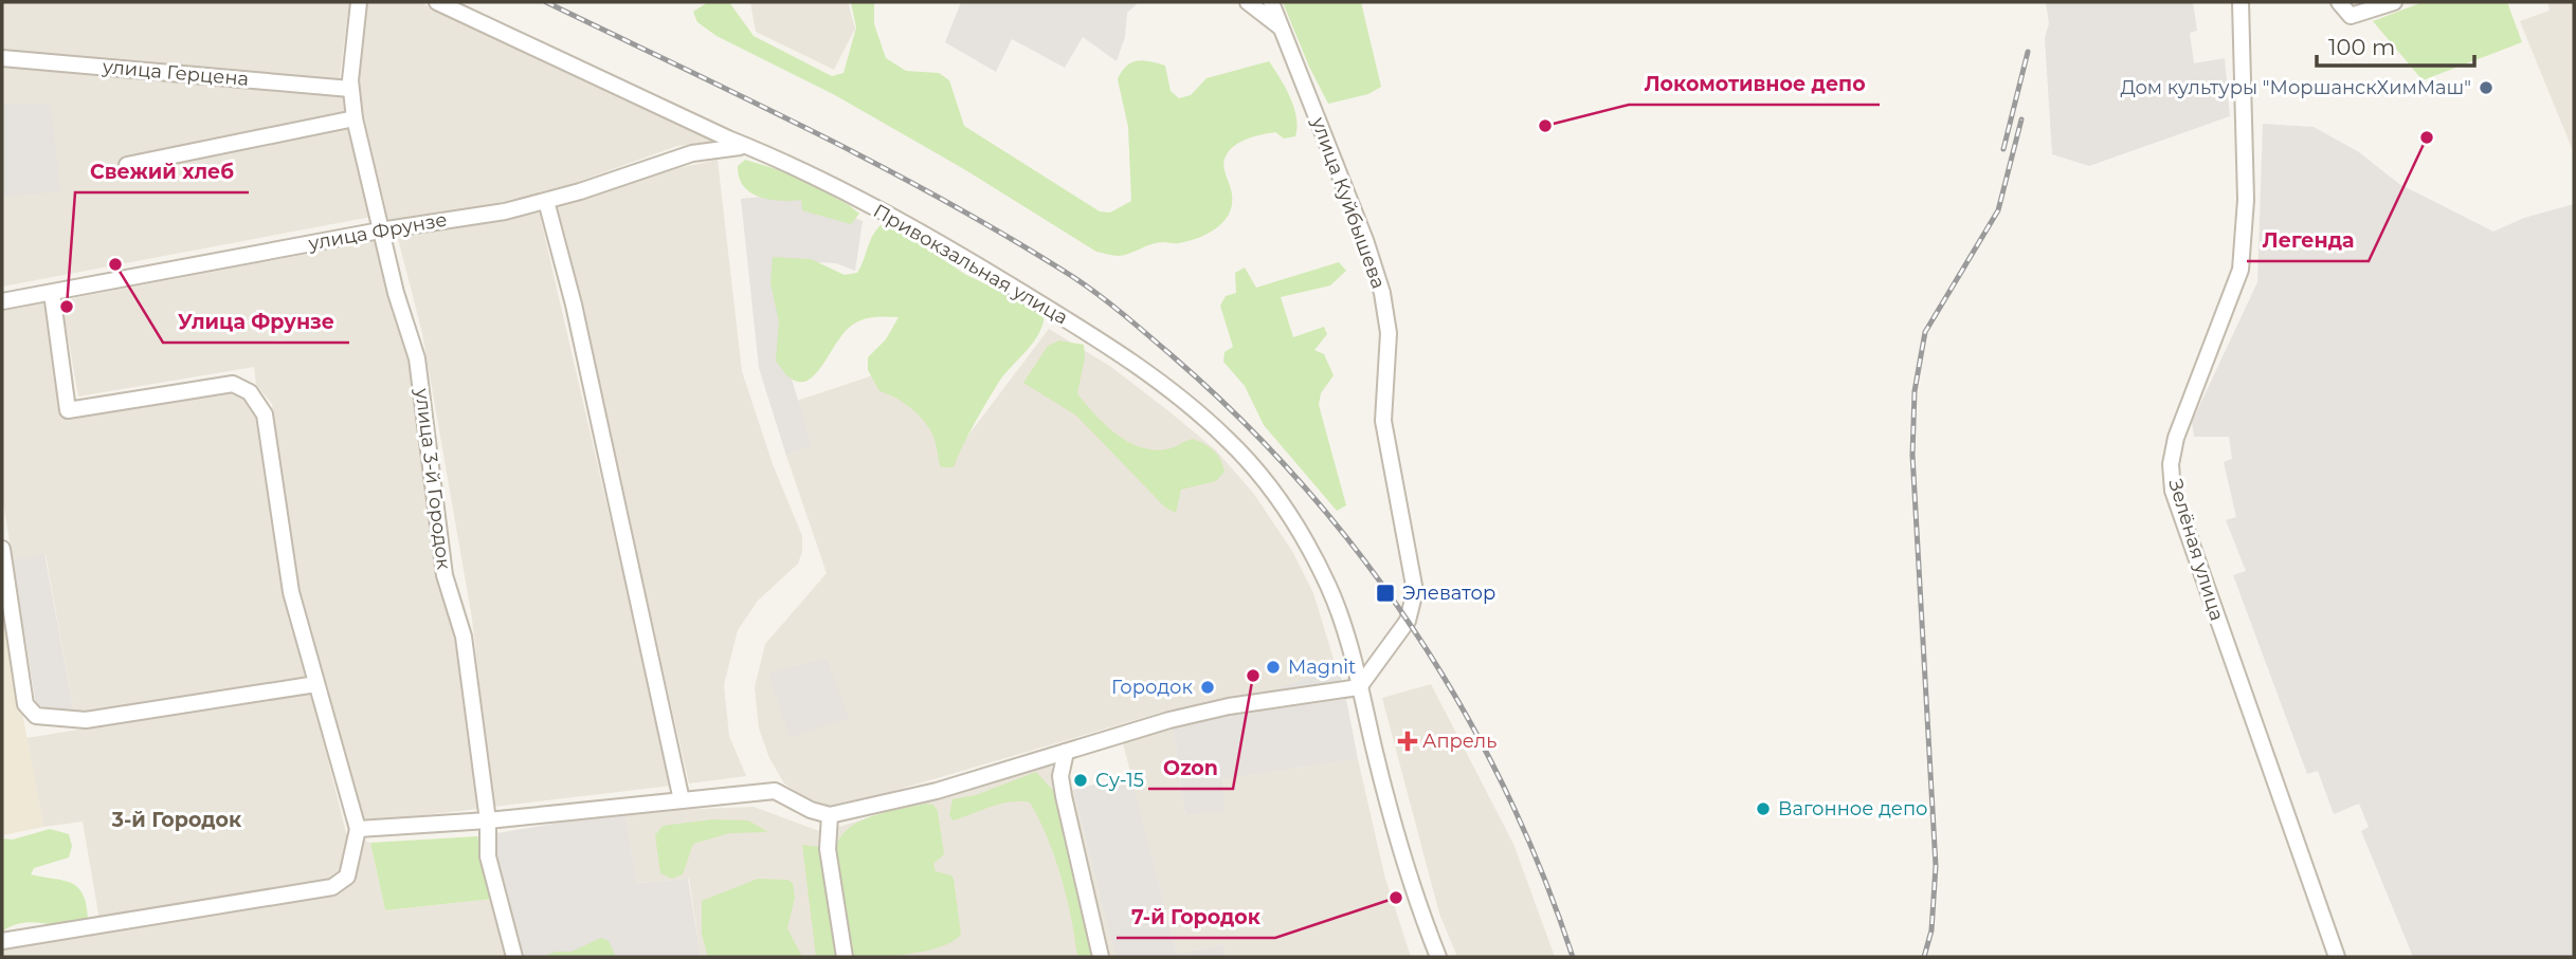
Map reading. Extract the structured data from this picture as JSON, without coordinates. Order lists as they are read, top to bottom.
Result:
{
  "streets": {
    "street": [
      "улица Герцена",
      "улица Куйбышева",
      "улица Фрунзе",
      "Привокзальная улица",
      "улица 3-й Городок",
      "Зелёная улица"
    ]
  },
  "crossings": [
    ["улица Герцена", "улица 3-й Городок"],
    ["улица Куйбышева", "Привокзальная улица"],
    ["улица Фрунзе", "Привокзальная улица"],
    ["улица Фрунзе", "улица 3-й Городок"]
  ],
  "districts": ["3-й Городок"],
  "places": {
    "other": [
      "Дом культуры \"МоршанскХимМаш\"",
      "Локомотивное депо",
      "Легенда",
      "Улица Фрунзе",
      "Свежий хлеб",
      "Magnit",
      "Ozon",
      "Городок",
      "Су-15",
      "Вагонное депо",
      "7-й Городок"
    ],
    "transit": ["Элеватор"],
    "health": ["Апрель"]
  },
  "scale_bar": "100 m"
}
